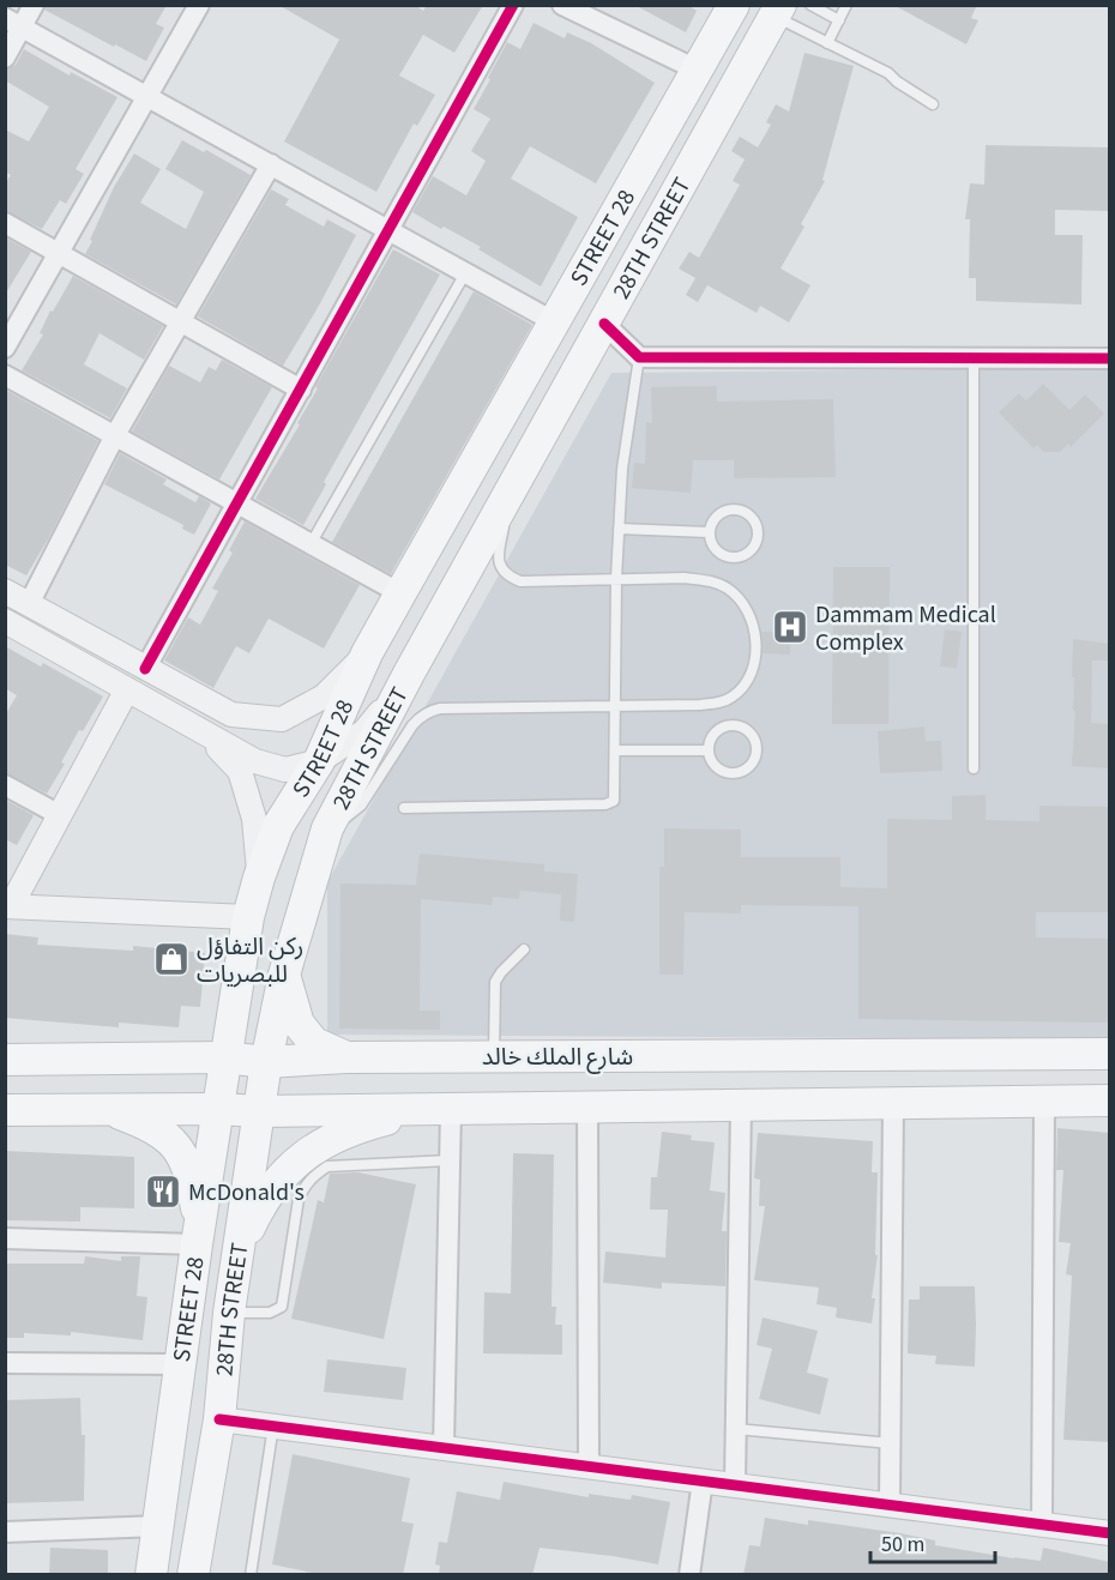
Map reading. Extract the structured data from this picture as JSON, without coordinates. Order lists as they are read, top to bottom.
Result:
{
  "streets": {
    "main road": ["STREET 28", "28TH STREET", "شارع الملك خالد"]
  },
  "crossings": [
    ["STREET 28", "شارع الملك خالد"],
    ["28TH STREET", "شارع الملك خالد"]
  ],
  "places": {
    "hospital": ["Dammam Medical Complex"],
    "shop": ["ركن التفاؤل للبصريات"],
    "restaurant": ["McDonald's"]
  },
  "scale_bar": "50 m"
}
